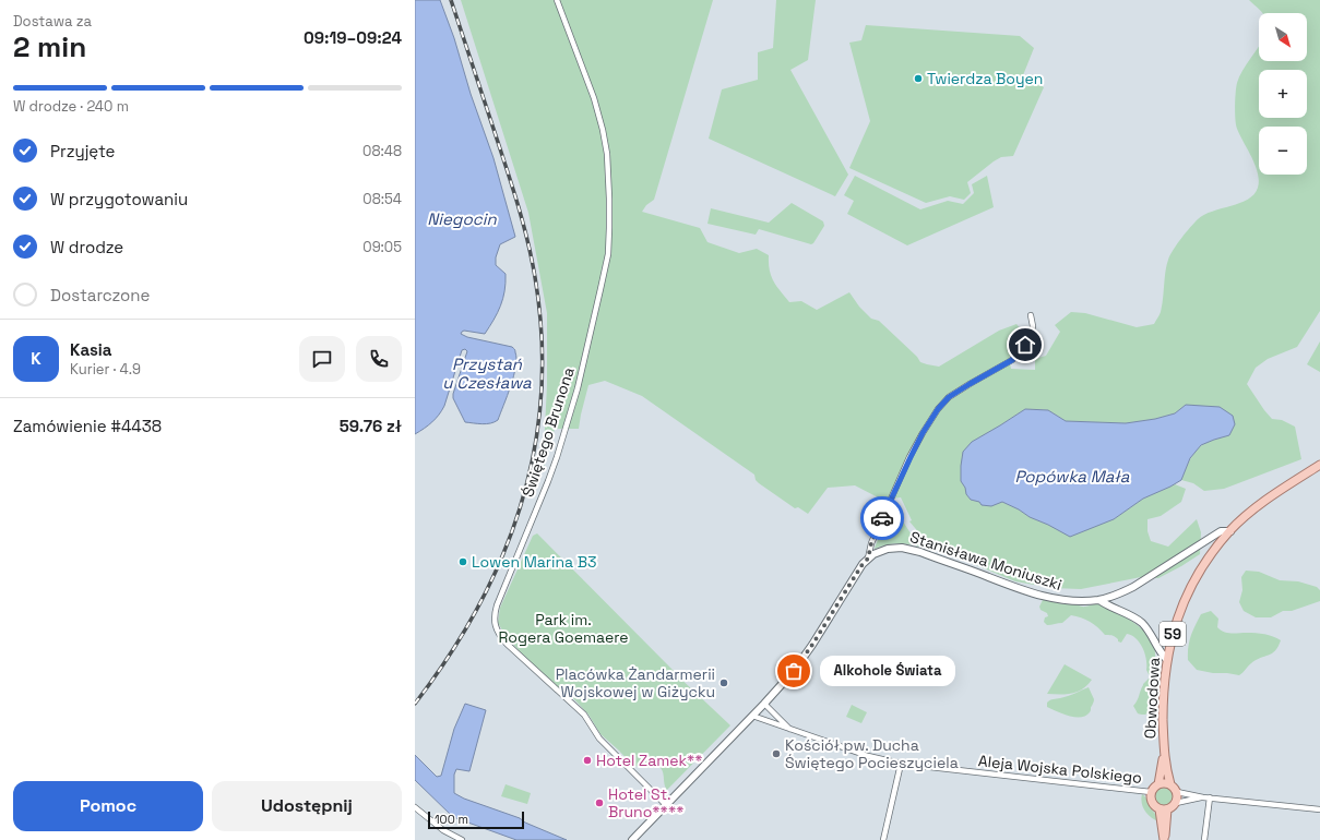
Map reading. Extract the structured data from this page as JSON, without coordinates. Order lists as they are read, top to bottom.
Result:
{
  "streets": {
    "main road": ["Stanisława Moniuszki", "59", "Obwodowa"],
    "street": ["Świętego Brunona", "Aleja Wojska Polskiego"]
  },
  "crossings": [
    ["Świętego Brunona", "Stanisława Moniuszki"],
    ["Stanisława Moniuszki", "Obwodowa"],
    ["Stanisława Moniuszki", "Aleja Wojska Polskiego"],
    ["Obwodowa", "Aleja Wojska Polskiego"]
  ],
  "water": ["Niegocin", "Przystań u Czesława", "Popówka Mała"],
  "parks": ["Park im. Rogera Goemaere"],
  "places": [
    "Twierdza Boyen",
    "Lowen Marina B3",
    "Alkohole Świata",
    "Placówka Żandarmerii Wojskowej w Giżycku",
    "Kościół pw. Ducha Świętego Pocieszyciela",
    "Hotel Zamek**",
    "Hotel St. Bruno****"
  ],
  "scale_bar": "100 m",
  "north": "bottom right",
  "page": {
    "heading": ["2 min", "Dostawa za", "09:19–09:24"],
    "panel": [
      "Kasia",
      "Kurier · 4.9",
      "Zamówienie #4438",
      "59.76 zł"
    ],
    "map_buttons": ["+", "−"],
    "bar": "W drodze · 240 m",
    "list": [
      ["Przyjęte", "08:48"],
      ["W przygotowaniu", "08:54"],
      ["W drodze", "09:05"],
      "Dostarczone"
    ],
    "round": "K",
    "bubble": "Alkohole Świata",
    "buttons": ["Pomoc", "Udostępnij"],
    "scale": "100 m"
  }
}
